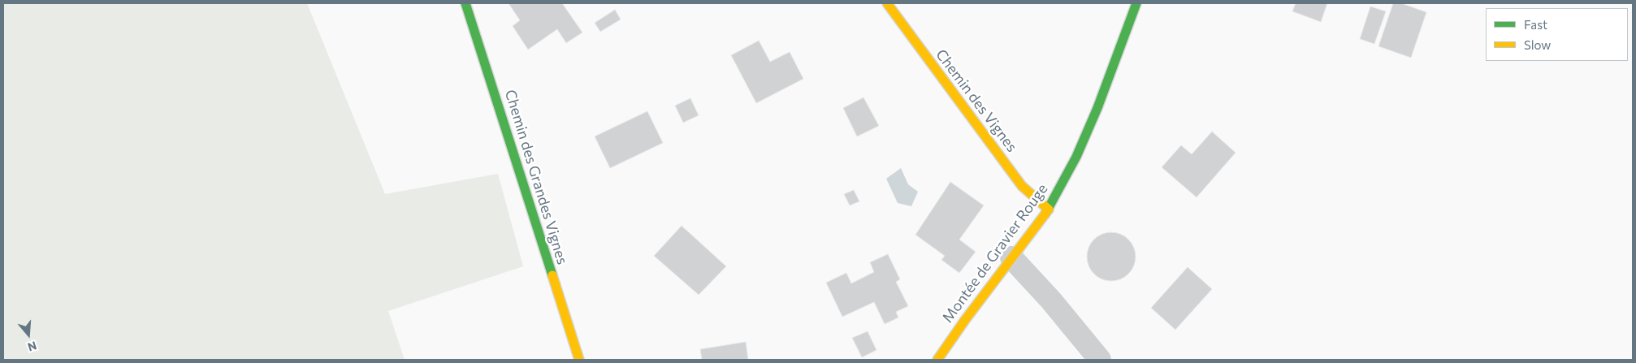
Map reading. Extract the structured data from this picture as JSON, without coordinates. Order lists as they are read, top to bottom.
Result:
{
  "streets": {
    "street": ["Chemin des Vignes", "Chemin des Grandes Vignes", "Montée de Gravier Rouge"]
  },
  "crossings": [
    ["Chemin des Vignes", "Montée de Gravier Rouge"]
  ],
  "legend": ["Fast", "Slow"],
  "north": "bottom"
}
